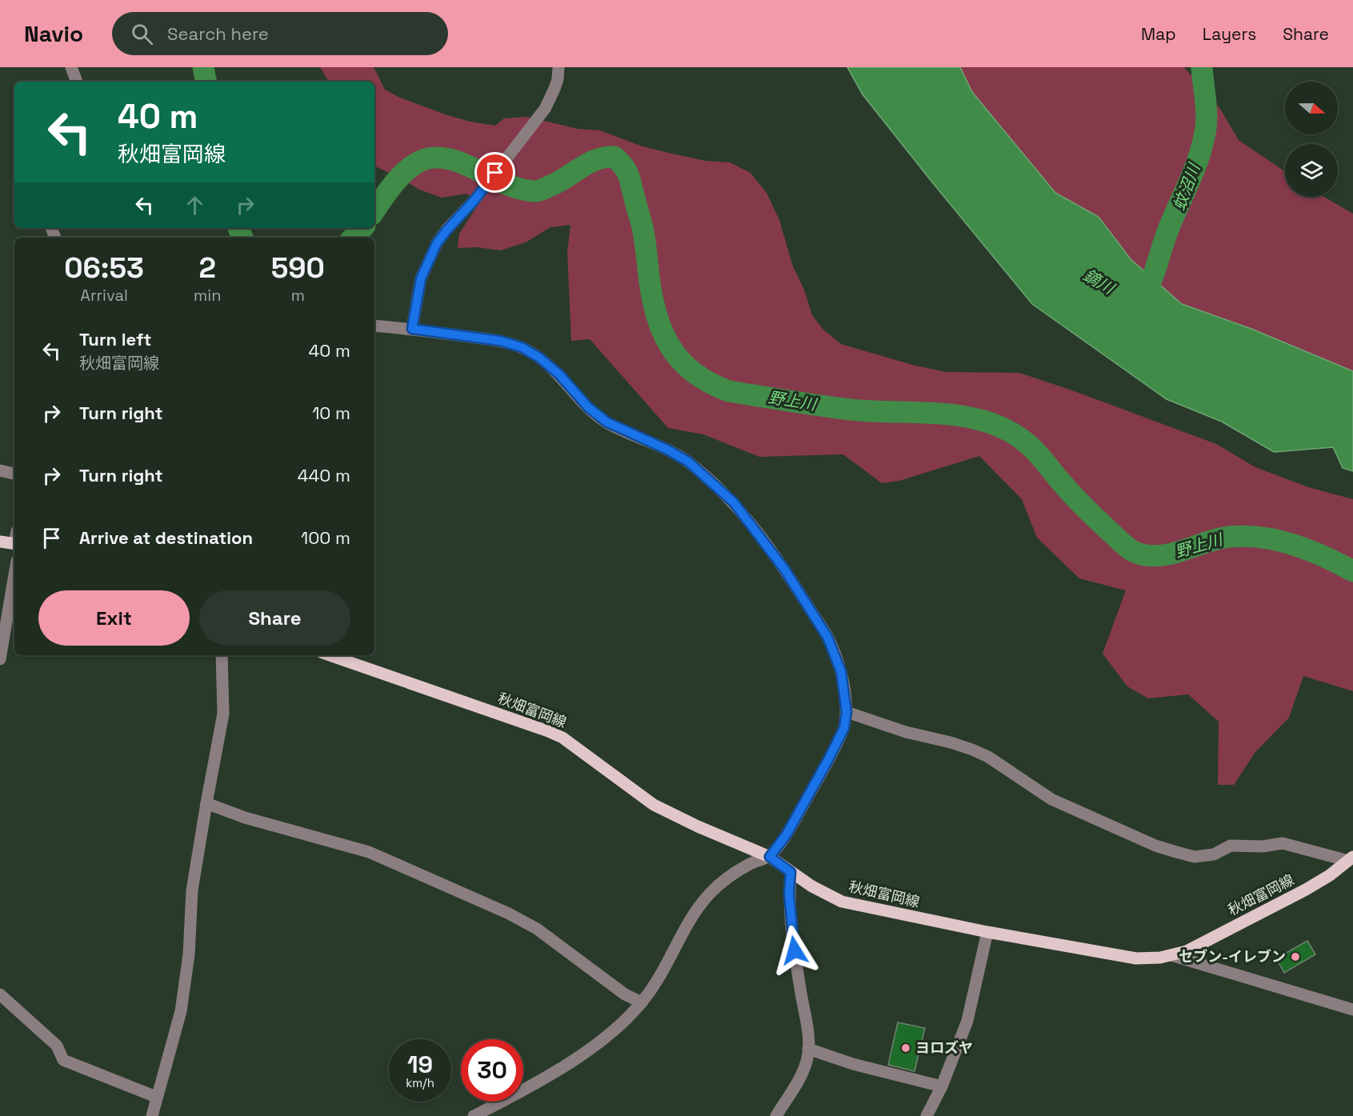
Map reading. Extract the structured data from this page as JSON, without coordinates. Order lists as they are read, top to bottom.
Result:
{
  "streets": {
    "main road": ["秋畑富岡線"]
  },
  "water": ["蚊沼川", "鏑川", "野上川"],
  "places": ["セブン-イレブン", "ヨロズヤ"],
  "north": "right",
  "page": {
    "header": "Navio",
    "search": "Search here",
    "nav": ["Map", "Layers", "Share"],
    "turn": ["40 m", "秋畑富岡線"],
    "eta": [
      "06:53",
      "Arrival",
      "2",
      "min",
      "590",
      "m"
    ],
    "list": [
      {
        "name": "Turn left",
        "note": "秋畑富岡線",
        "value": "40 m"
      },
      {
        "name": "Turn right",
        "value": "10 m"
      },
      {
        "name": "Turn right",
        "value": "440 m"
      },
      {
        "name": "Arrive at destination",
        "value": "100 m"
      }
    ],
    "buttons": ["Exit", "Share"],
    "speed": "19 km/h",
    "limit": "30"
  }
}
